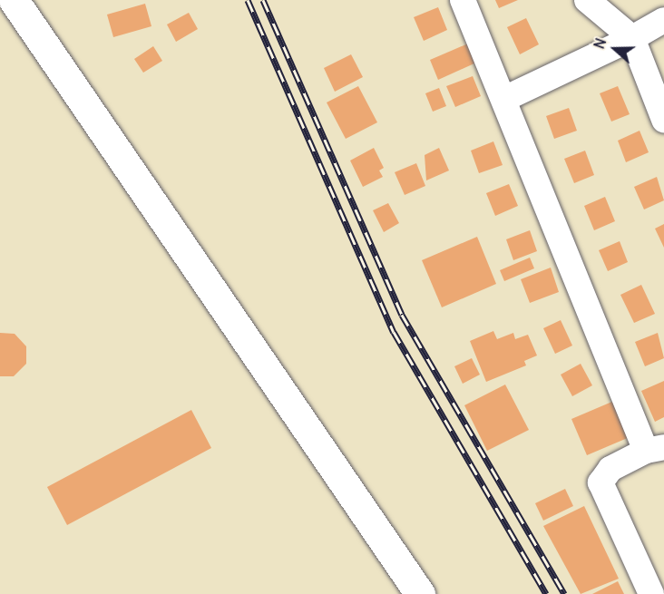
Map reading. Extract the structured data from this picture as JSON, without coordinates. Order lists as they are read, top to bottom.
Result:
{
  "north": "left"
}
